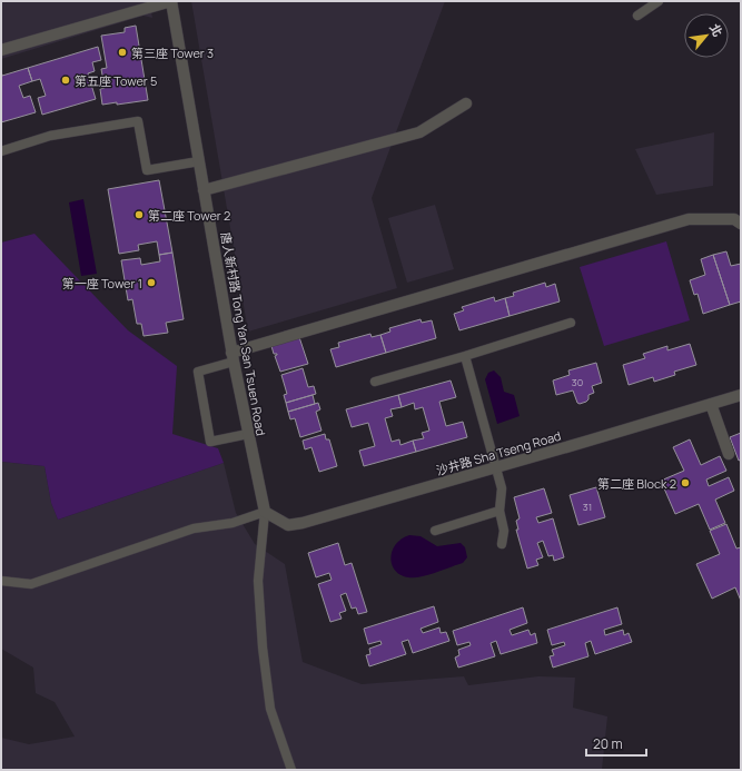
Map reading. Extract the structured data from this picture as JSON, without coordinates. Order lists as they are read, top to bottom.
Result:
{
  "streets": {
    "street": ["唐人新村路 Tong Yan San Tsuen Road", "沙井路 Sha Tseng Road"]
  },
  "crossings": [
    ["唐人新村路 Tong Yan San Tsuen Road", "沙井路 Sha Tseng Road"]
  ],
  "places": [
    "第三座 Tower 3",
    "第五座 Tower 5",
    "第二座 Tower 2",
    "第一座 Tower 1",
    "第二座 Block 2"
  ],
  "house_numbers": ["30", "31"],
  "scale_bar": "20 m",
  "north": "top right"
}
